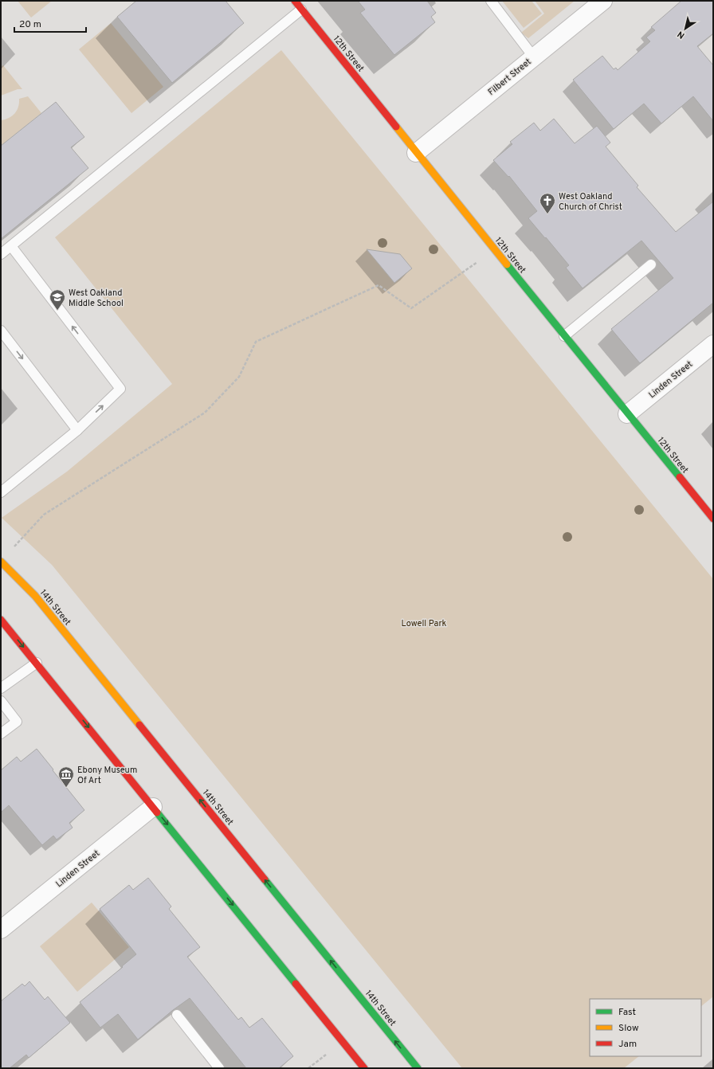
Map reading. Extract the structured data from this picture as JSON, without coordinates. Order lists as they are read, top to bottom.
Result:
{
  "streets": {
    "main road": ["12th Street", "14th Street"],
    "street": ["Filbert Street", "Linden Street"]
  },
  "crossings": [
    ["12th Street", "Filbert Street"],
    ["12th Street", "Linden Street"]
  ],
  "parks": ["Lowell Park"],
  "places": {
    "church": ["West Oakland Church of Christ"],
    "school or university": ["West Oakland Middle School"],
    "museum": ["Ebony Museum Of Art"]
  },
  "legend": ["Fast", "Slow", "Jam"],
  "scale_bar": "20 m",
  "north": "bottom left"
}
